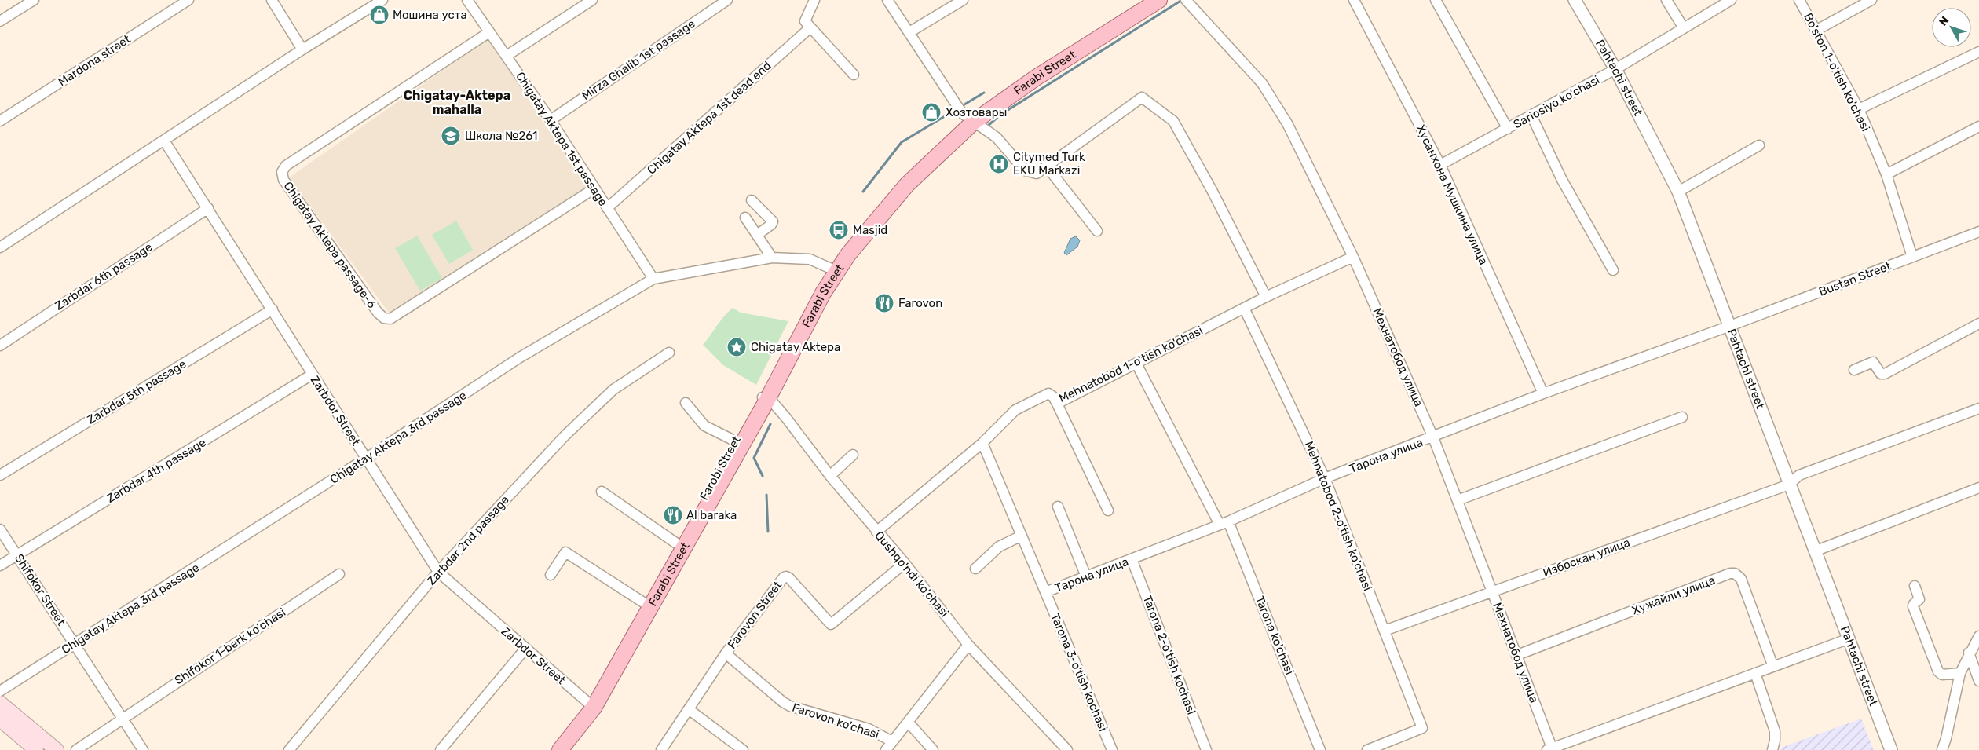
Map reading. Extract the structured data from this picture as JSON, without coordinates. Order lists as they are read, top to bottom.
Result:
{
  "streets": {
    "main road": ["Farabi Street", "Farobi Street"],
    "street": [
      "Mirza Ghalib 1st passage",
      "Mardona street",
      "Bo'ston 1-o'tish ko'chasi",
      "Pahtachi street",
      "Sariosiyo ko'chasi",
      "Chigatay Aktepa 1st dead end",
      "Chigatay Aktepa 1st passage",
      "Хусанхона Мушкина улица",
      "Chigatay Aktepa passage-6",
      "Zarbdar 6th passage",
      "Bustаn Street",
      "Мехнатобод улица",
      "Mehnatobod 1-o'tish ko'chasi",
      "Zarbdar 5th passage",
      "Zarbdor Street",
      "Chigatay Aktepa 3rd passage",
      "Тарона улица",
      "Zarbdar 4th passage",
      "Mehnatobod 2-o'tish ko'chasi",
      "Zarbdar 2nd passage",
      "Избоскан улица",
      "Qushqo'ndi ko'chasi",
      "Shifokor Street",
      "Хужайли улица",
      "Farovon Street",
      "Tarona ko'chasi",
      "Shifokor 1-berk ko'chasi",
      "Tarona 2-o'tish kochasi",
      "Tarona 3-o'tish kochasi",
      "Farovon ko'chasi"
    ]
  },
  "crossings": [
    ["Mirza Ghalib 1st passage", "Chigatay Aktepa 1st passage"],
    ["Bo'ston 1-o'tish ko'chasi", "Bustаn Street"],
    ["Farabi Street", "Chigatay Aktepa 3rd passage"],
    ["Farabi Street", "Farobi Street"],
    ["Farabi Street", "Qushqo'ndi ko'chasi"],
    ["Pahtachi street", "Sariosiyo ko'chasi"],
    ["Pahtachi street", "Bustаn Street"],
    ["Pahtachi street", "Тарона улица"],
    ["Pahtachi street", "Избоскан улица"],
    ["Sariosiyo ko'chasi", "Хусанхона Мушкина улица"],
    ["Chigatay Aktepa 1st dead end", "Chigatay Aktepa 1st passage"],
    ["Chigatay Aktepa 1st passage", "Chigatay Aktepa passage-6"],
    ["Chigatay Aktepa 1st passage", "Chigatay Aktepa 3rd passage"],
    ["Хусанхона Мушкина улица", "Тарона улица"],
    ["Zarbdar 6th passage", "Zarbdor Street"],
    ["Bustаn Street", "Тарона улица"],
    ["Мехнатобод улица", "Mehnatobod 1-o'tish ko'chasi"],
    ["Мехнатобод улица", "Тарона улица"],
    ["Мехнатобод улица", "Избоскан улица"],
    ["Мехнатобод улица", "Хужайли улица"],
    ["Mehnatobod 1-o'tish ko'chasi", "Mehnatobod 2-o'tish ko'chasi"],
    ["Mehnatobod 1-o'tish ko'chasi", "Qushqo'ndi ko'chasi"],
    ["Mehnatobod 1-o'tish ko'chasi", "Tarona ko'chasi"],
    ["Mehnatobod 1-o'tish ko'chasi", "Tarona 3-o'tish kochasi"],
    ["Zarbdar 5th passage", "Zarbdor Street"],
    ["Zarbdor Street", "Chigatay Aktepa 3rd passage"],
    ["Zarbdor Street", "Farobi Street"],
    ["Zarbdor Street", "Zarbdar 4th passage"],
    ["Zarbdor Street", "Zarbdar 2nd passage"],
    ["Chigatay Aktepa 3rd passage", "Shifokor Street"],
    ["Тарона улица", "Mehnatobod 2-o'tish ko'chasi"],
    ["Тарона улица", "Tarona ko'chasi"],
    ["Тарона улица", "Tarona 2-o'tish kochasi"],
    ["Тарона улица", "Tarona 3-o'tish kochasi"],
    ["Farobi Street", "Qushqo'ndi ko'chasi"],
    ["Zarbdar 4th passage", "Shifokor Street"],
    ["Mehnatobod 2-o'tish ko'chasi", "Избоскан улица"],
    ["Qushqo'ndi ko'chasi", "Farovon Street"],
    ["Shifokor Street", "Shifokor 1-berk ko'chasi"],
    ["Farovon Street", "Farovon ko'chasi"]
  ],
  "districts": ["Chigatay-Aktepa mahalla"],
  "places": {
    "shop": ["Мошина уста", "Хозтовары"],
    "school or university": ["Школа №261"],
    "hospital": ["Citymed Turk EKU Markazi"],
    "bus stop": ["Masjid"],
    "restaurant": ["Farovon", "Al baraka"],
    "place": ["Chigatay Aktepa"]
  },
  "north": "top left"
}
